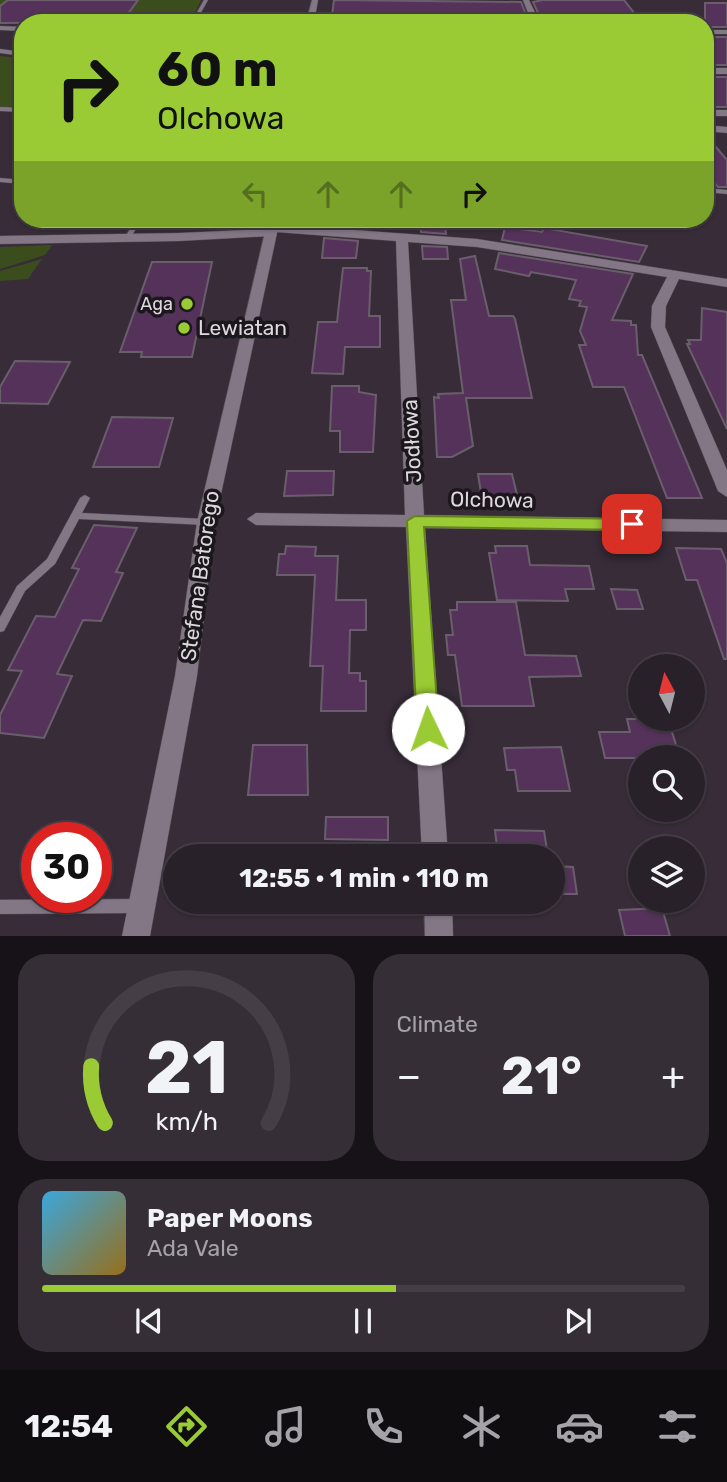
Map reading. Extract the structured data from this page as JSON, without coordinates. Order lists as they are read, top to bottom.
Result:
{
  "streets": {
    "street": ["Jodłowa", "Olchowa", "Stefana Batorego"]
  },
  "crossings": [
    ["Jodłowa", "Olchowa"]
  ],
  "places": ["Aga", "Lewiatan"],
  "north": "top",
  "page": {
    "turn": ["60 m", "Olchowa"],
    "limit": "30",
    "trip": "12:55 · 1 min · 110 m",
    "tile": "Climate",
    "heat": ["−", "21°", "+"],
    "song": ["Paper Moons", "Ada Vale"],
    "tabs": "12:54",
    "gauge": ["21", "km/h"]
  }
}
